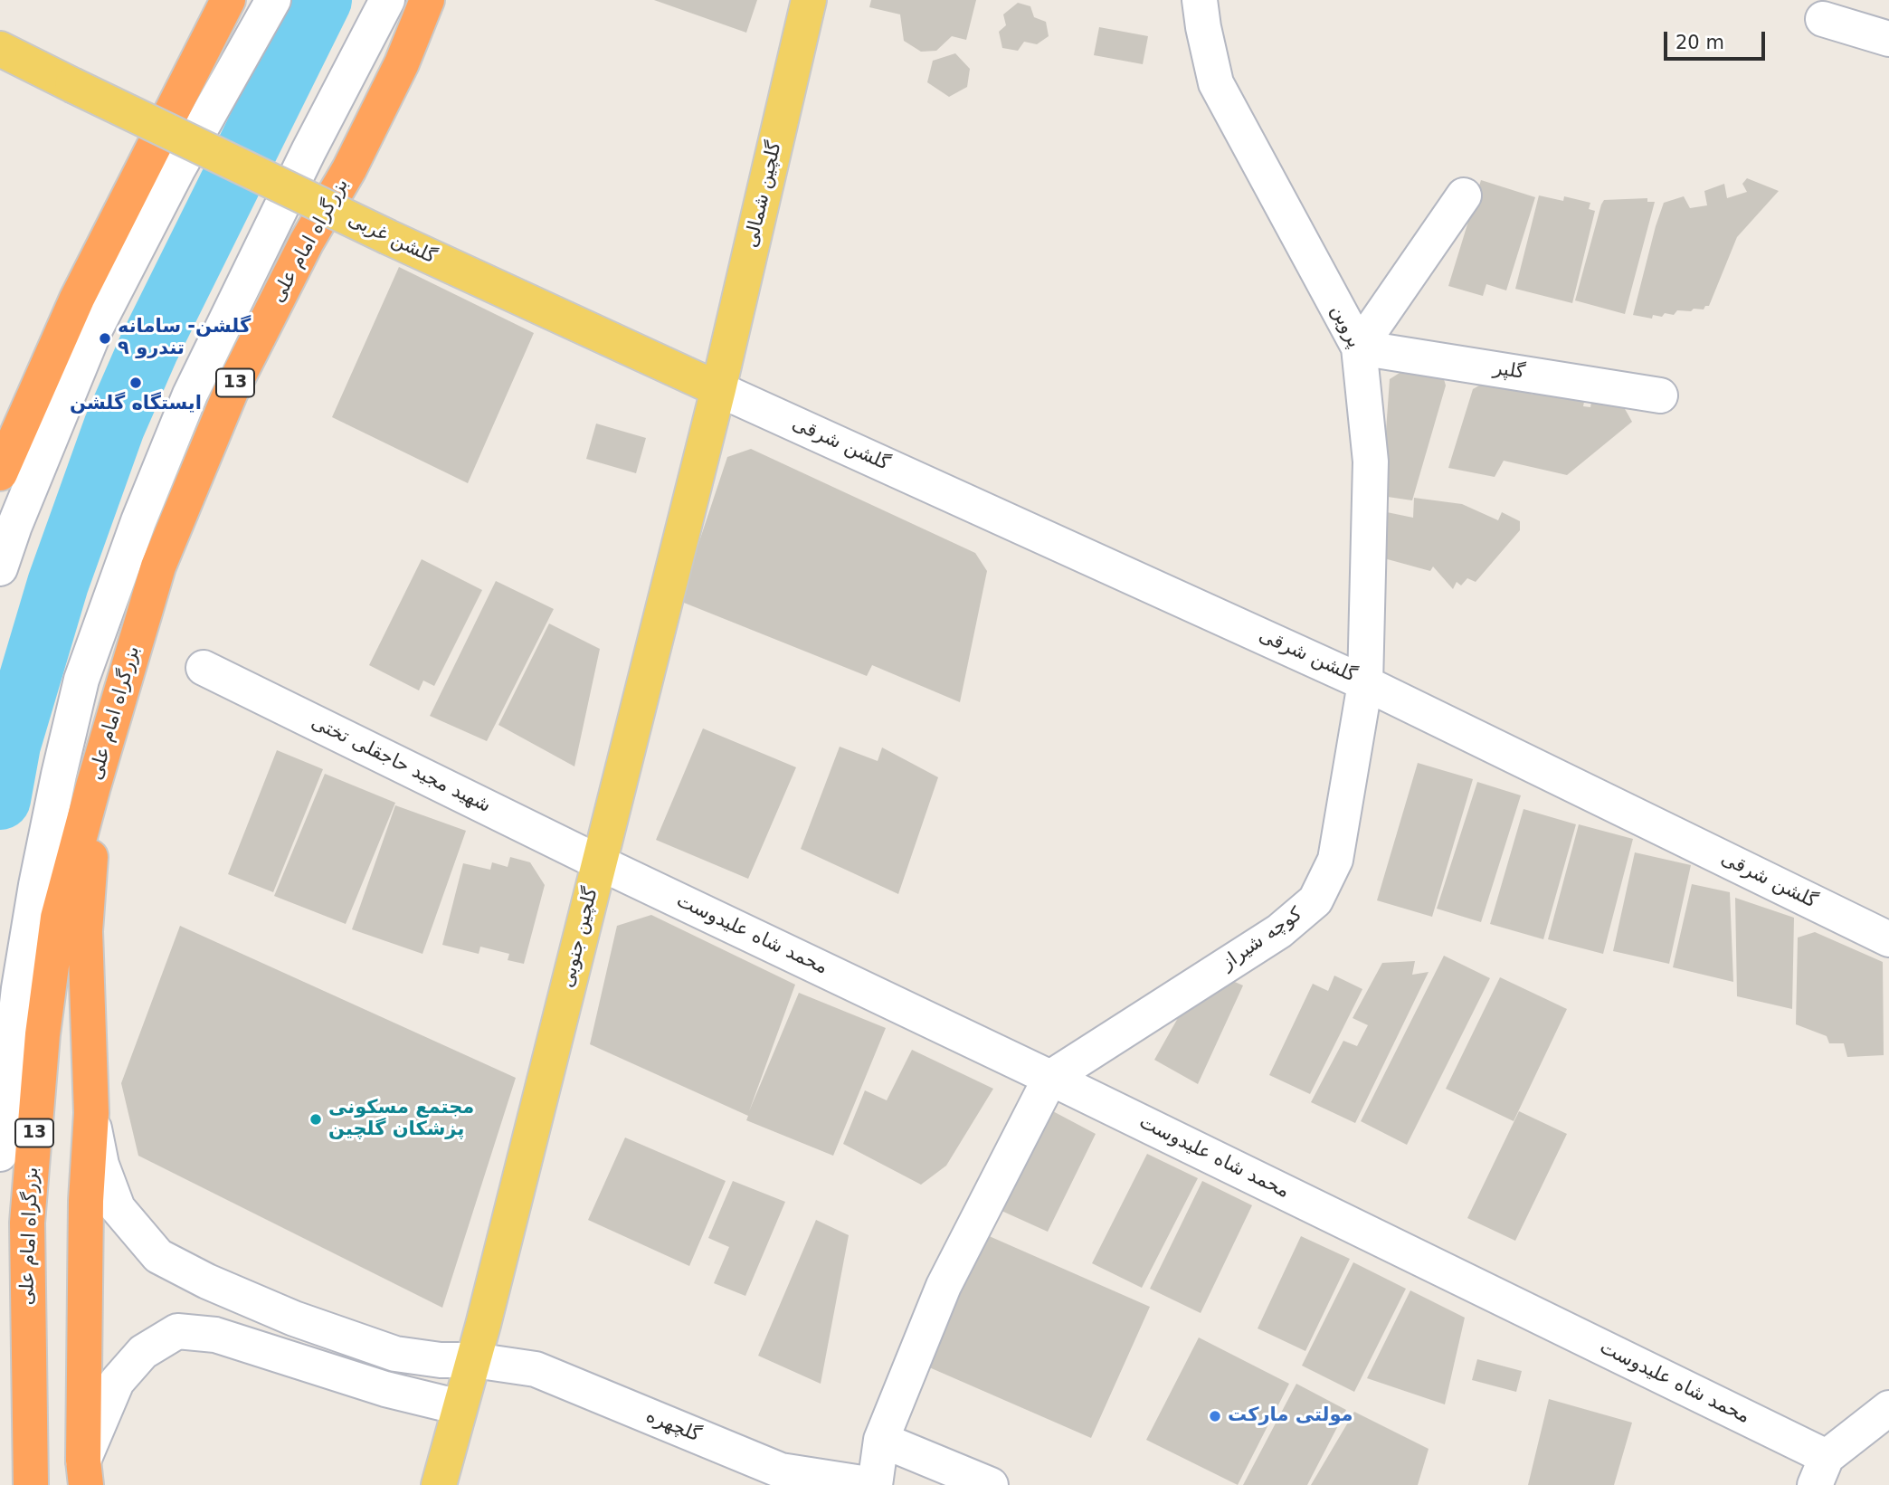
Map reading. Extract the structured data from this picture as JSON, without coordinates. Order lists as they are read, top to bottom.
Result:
{
  "streets": {
    "highway": ["بزرگراه امام علی", "13"],
    "main road": ["گلچین شمالی", "گلشن غربی", "گلچین جنوبی"],
    "street": [
      "پروین",
      "گلپر",
      "گلشن شرقی",
      "شهید مجید حاجقلی تختی",
      "محمد شاه علیدوست",
      "کوچه شیراز",
      "گلچهره"
    ]
  },
  "crossings": [
    ["گلچین شمالی", "گلشن غربی"],
    ["گلچین شمالی", "گلشن شرقی"],
    ["گلچین شمالی", "گلچین جنوبی"],
    ["گلشن غربی", "گلشن شرقی"],
    ["گلشن غربی", "گلچین جنوبی"],
    ["پروین", "گلپر"],
    ["پروین", "گلشن شرقی"],
    ["پروین", "کوچه شیراز"],
    ["گلشن شرقی", "گلچین جنوبی"],
    ["گلشن شرقی", "کوچه شیراز"],
    ["شهید مجید حاجقلی تختی", "محمد شاه علیدوست"],
    ["شهید مجید حاجقلی تختی", "گلچین جنوبی"],
    ["محمد شاه علیدوست", "گلچین جنوبی"],
    ["محمد شاه علیدوست", "کوچه شیراز"],
    ["محمد شاه علیدوست", "گلچهره"],
    ["گلچین جنوبی", "گلچهره"],
    ["کوچه شیراز", "گلچهره"]
  ],
  "places": [
    "گلشن- سامانه ۹ تندرو",
    "ایستگاه گلشن",
    "مجتمع مسکونی پزشکان گلچین",
    "مولتی مارکت"
  ],
  "scale_bar": "20 m"
}
